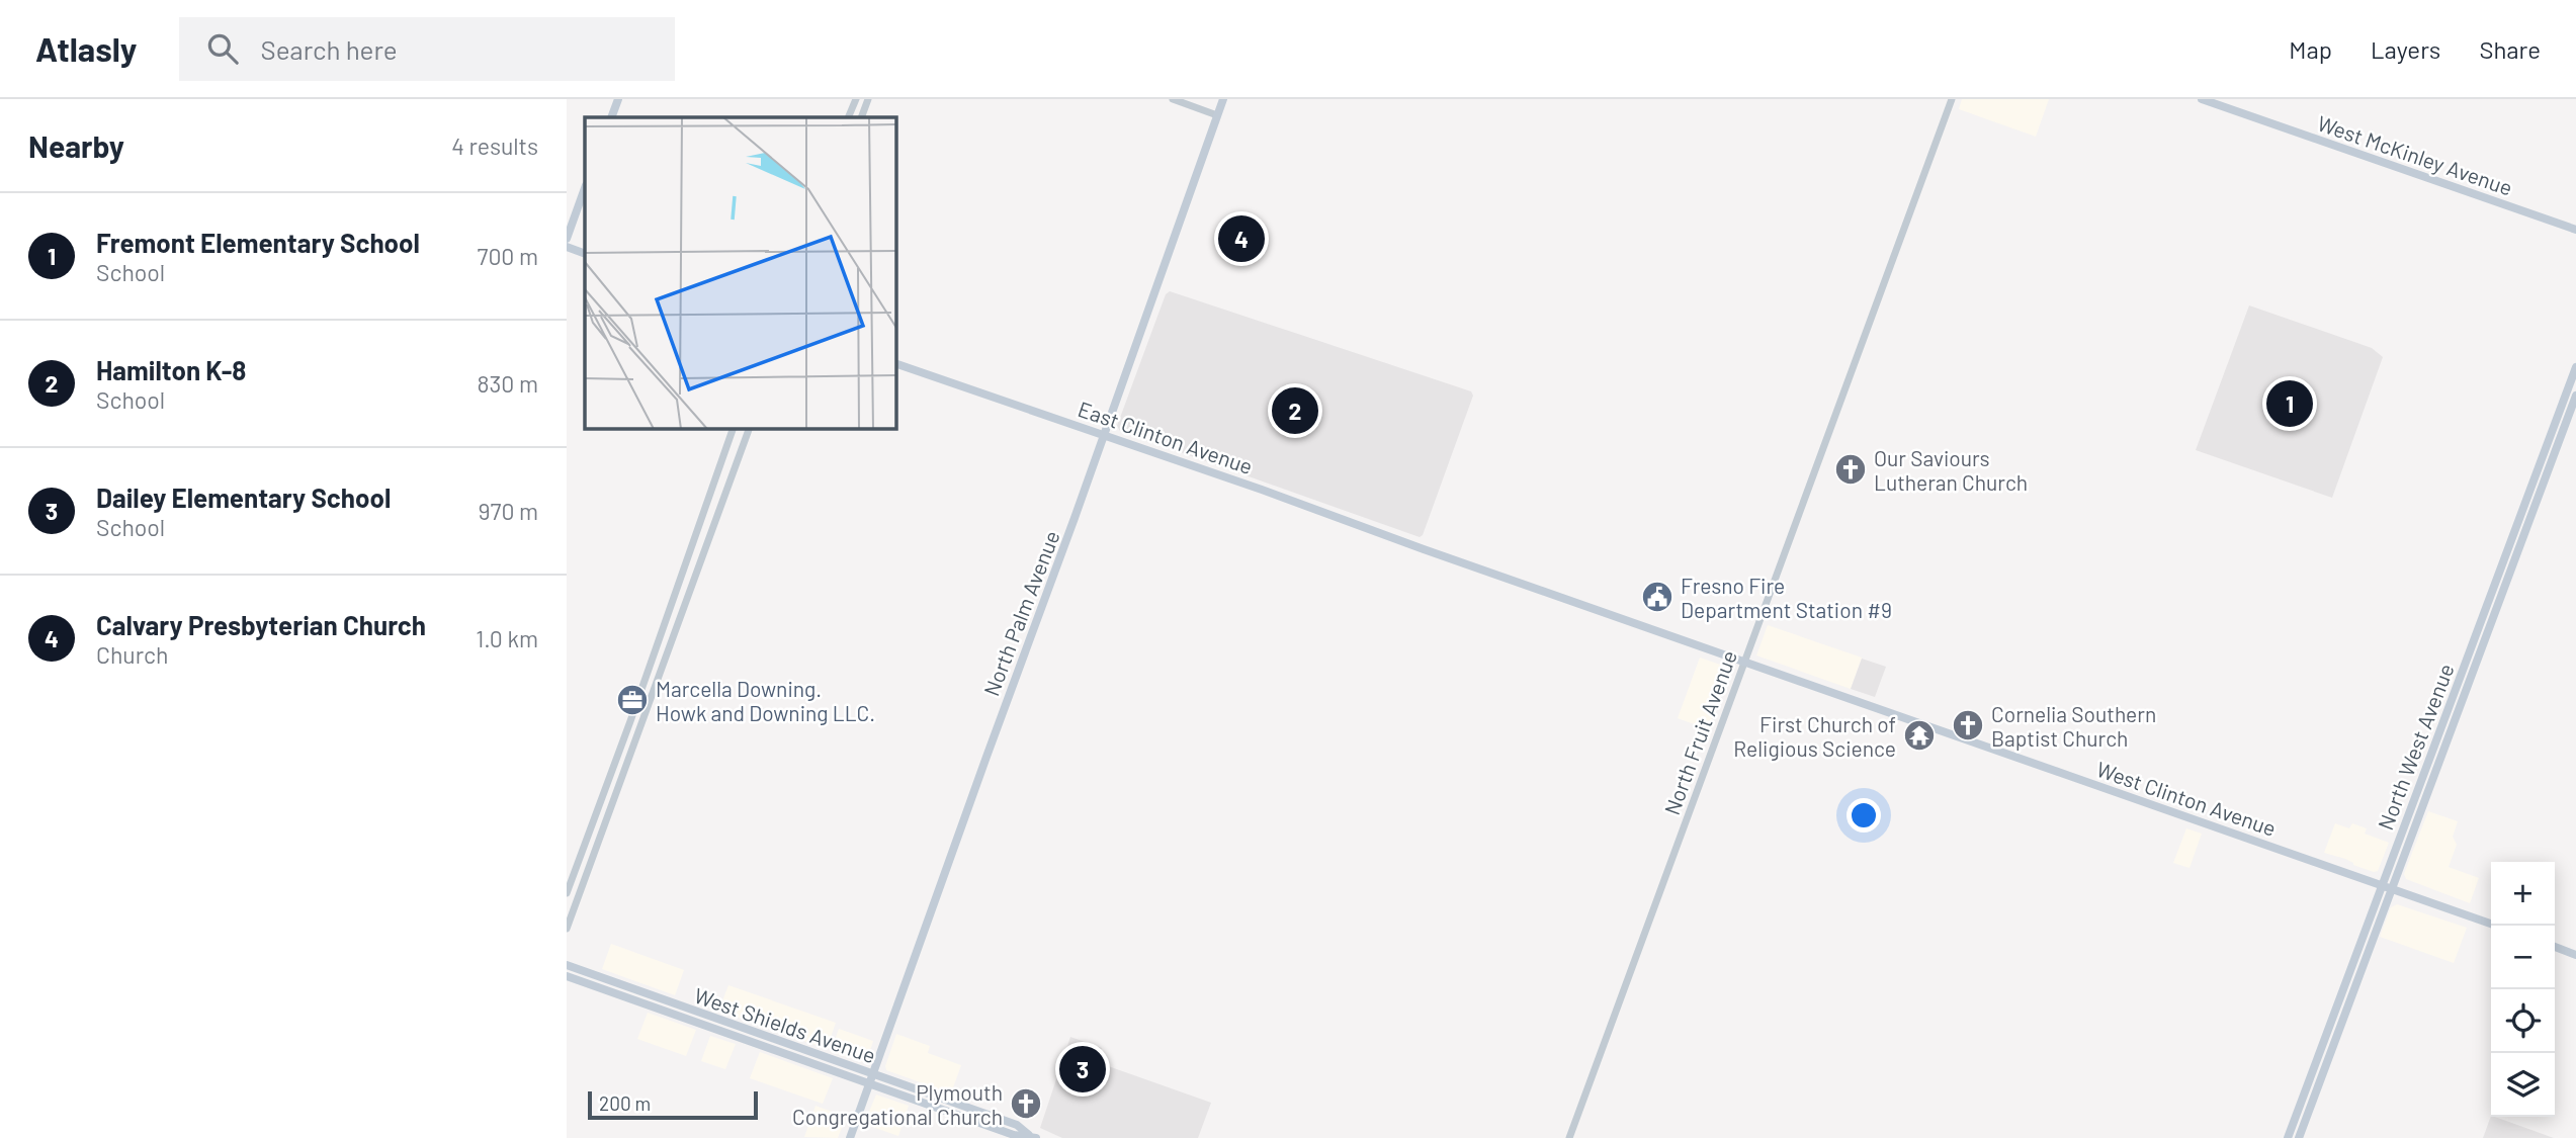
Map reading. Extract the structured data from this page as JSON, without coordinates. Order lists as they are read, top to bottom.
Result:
{
  "streets": {
    "main road": [
      "West McKinley Avenue",
      "East Clinton Avenue",
      "North Palm Avenue",
      "North West Avenue",
      "West Clinton Avenue",
      "West Shields Avenue"
    ],
    "street": ["North Fruit Avenue"]
  },
  "crossings": [
    ["East Clinton Avenue", "North Palm Avenue"],
    ["East Clinton Avenue", "West Clinton Avenue"],
    ["North Palm Avenue", "West Shields Avenue"],
    ["North Fruit Avenue", "West Clinton Avenue"],
    ["North West Avenue", "West Clinton Avenue"]
  ],
  "places": {
    "church": ["Our Saviours Lutheran Church", "Cornelia Southern Baptist Church", "Plymouth Congregational Church"],
    "public building": ["Fresno Fire Department Station #9"],
    "office": ["Marcella Downing. Howk and Downing LLC."],
    "temple": ["First Church of Religious Science"]
  },
  "scale_bar": "200 m",
  "page": {
    "header": "Atlasly",
    "search": "Search here",
    "nav": ["Map", "Layers", "Share"],
    "heading": ["Nearby", "4 results"],
    "list": [
      {
        "mark": "1",
        "name": "Fremont Elementary School",
        "note": "School",
        "value": "700 m"
      },
      {
        "mark": "2",
        "name": "Hamilton K-8",
        "note": "School",
        "value": "830 m"
      },
      {
        "mark": "3",
        "name": "Dailey Elementary School",
        "note": "School",
        "value": "970 m"
      },
      {
        "mark": "4",
        "name": "Calvary Presbyterian Church",
        "note": "Church",
        "value": "1.0 km"
      }
    ],
    "pins": [
      "4",
      "1",
      "2",
      "3"
    ],
    "map_buttons": ["+", "−"],
    "scale": "200 m"
  }
}
